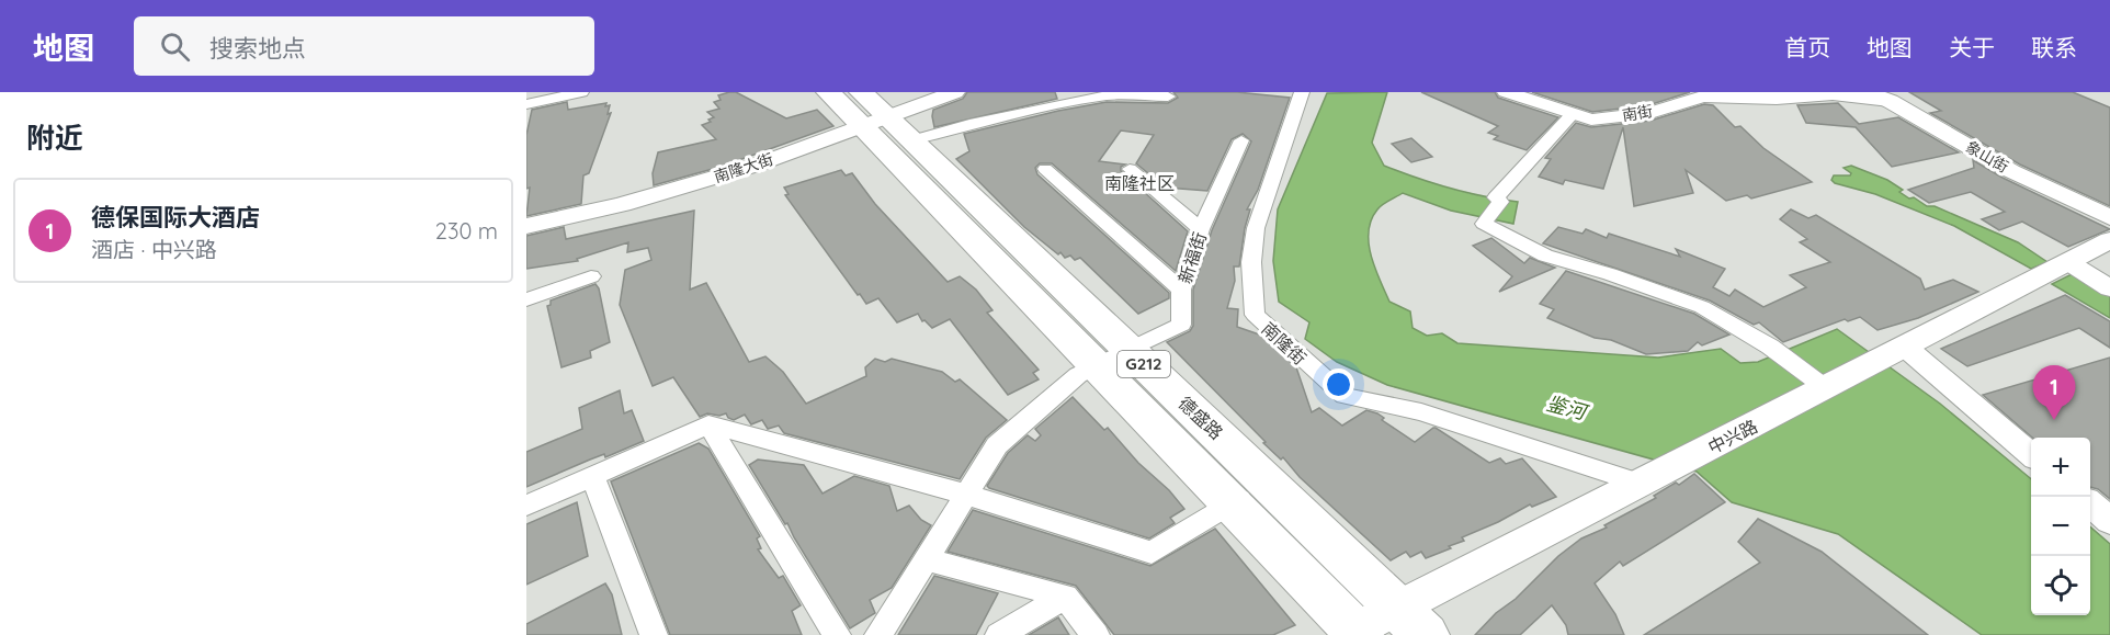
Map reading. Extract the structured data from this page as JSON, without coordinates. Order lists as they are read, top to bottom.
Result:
{
  "streets": {
    "highway": ["G212", "德盛路"],
    "main road": ["象山街", "南隆大街", "中兴路"],
    "street": ["南街", "新福街", "南隆街"]
  },
  "crossings": [
    ["南街", "象山街"],
    ["南隆大街", "G212"],
    ["南隆大街", "德盛路"],
    ["新福街", "德盛路"],
    ["南隆街", "中兴路"],
    ["G212", "德盛路"],
    ["G212", "中兴路"],
    ["德盛路", "中兴路"]
  ],
  "districts": ["南隆社区"],
  "water": ["鉴河"],
  "page": {
    "header": "地图",
    "search": "搜索地点",
    "nav": [
      "首页",
      "地图",
      "关于",
      "联系"
    ],
    "heading": "附近",
    "list": [
      {
        "mark": "1",
        "name": "德保国际大酒店",
        "note": "酒店 · 中兴路",
        "value": "230 m"
      }
    ],
    "pins": "1",
    "map_buttons": ["+", "−"]
  }
}
